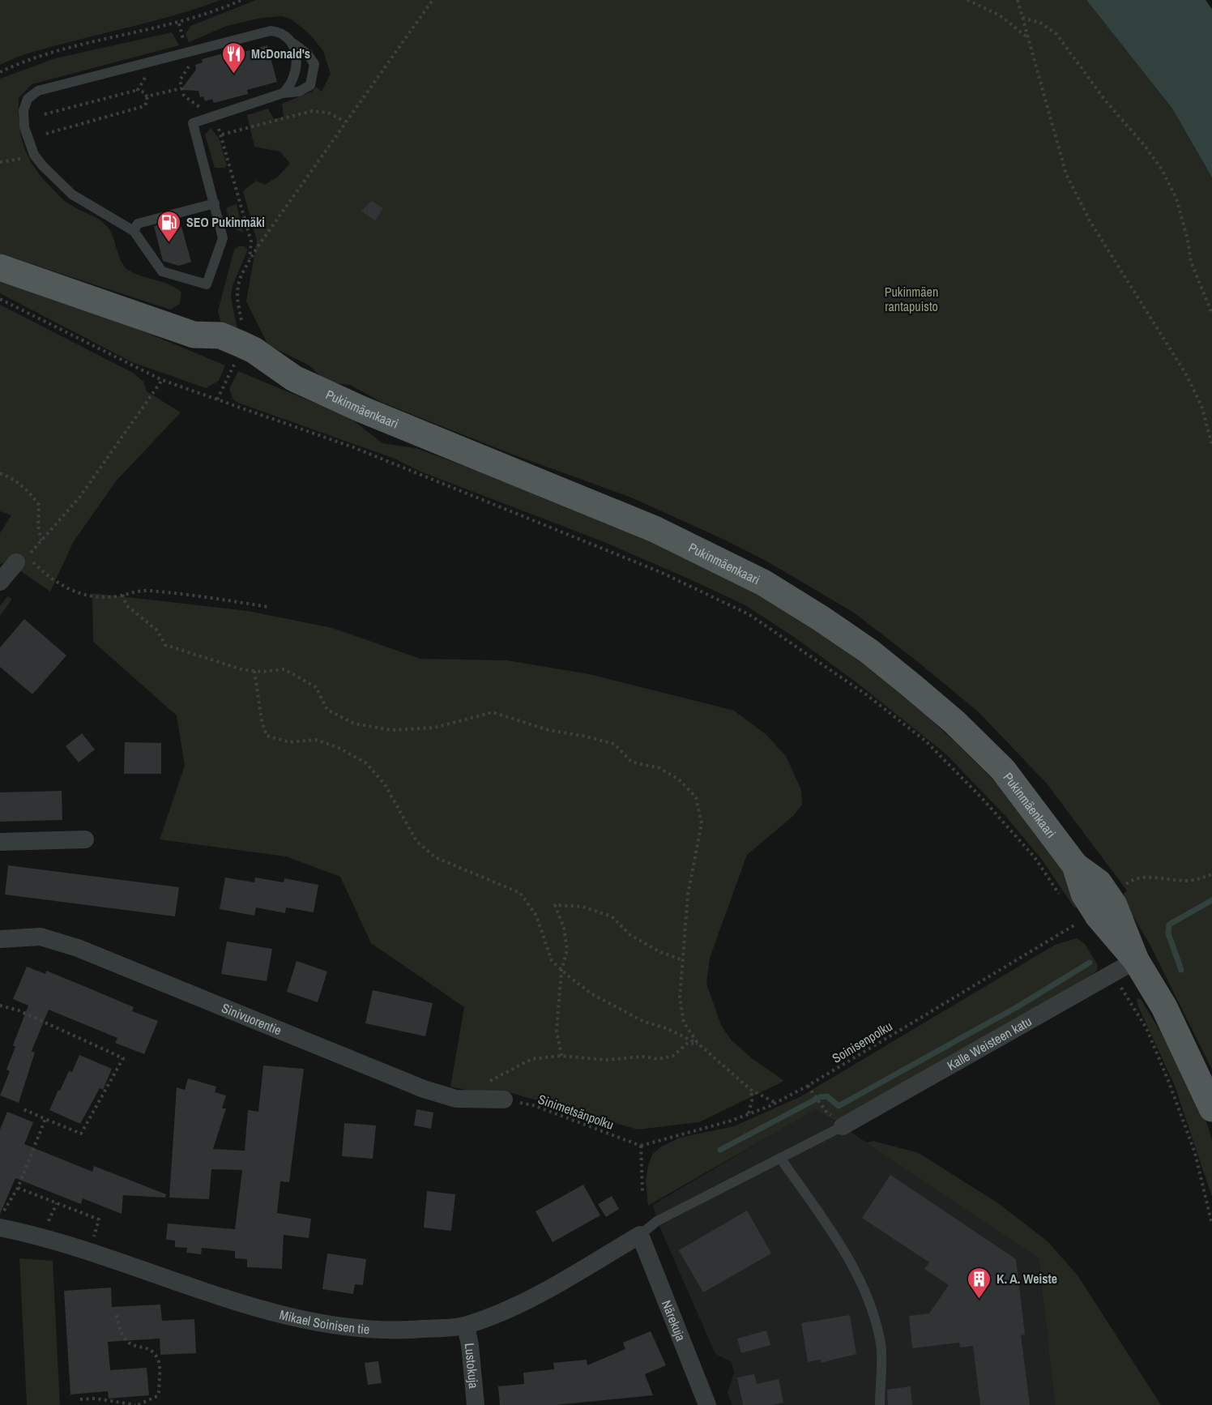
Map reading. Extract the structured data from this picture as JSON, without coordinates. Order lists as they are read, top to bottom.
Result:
{
  "streets": {
    "main road": ["Pukinmäenkaari"],
    "street": [
      "Sinivuorentie",
      "Kalle Weisteen katu",
      "Mikael Soinisen tie",
      "Närekuja",
      "Lustokuja"
    ],
    "path": ["Soinisenpolku", "Sinimetsänpolku"]
  },
  "crossings": [
    ["Pukinmäenkaari", "Kalle Weisteen katu"],
    ["Sinivuorentie", "Sinimetsänpolku"],
    ["Soinisenpolku", "Sinimetsänpolku"],
    ["Mikael Soinisen tie", "Närekuja"],
    ["Mikael Soinisen tie", "Lustokuja"]
  ],
  "parks": ["Pukinmäen rantapuisto"],
  "places": {
    "restaurant": ["McDonald's"],
    "fuel station": ["SEO Pukinmäki"],
    "building": ["K. A. Weiste"]
  }
}
